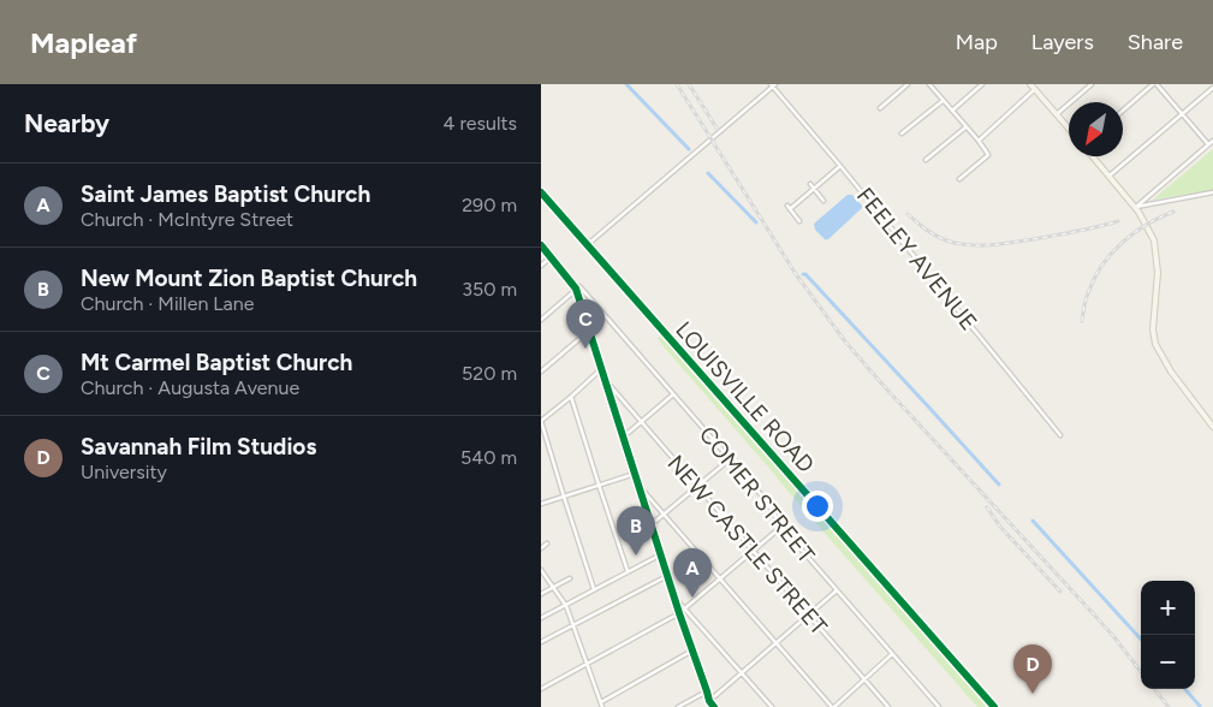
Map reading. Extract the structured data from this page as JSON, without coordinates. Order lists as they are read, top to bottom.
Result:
{
  "streets": {
    "main road": ["LOUISVILLE ROAD"],
    "street": ["FEELEY AVENUE", "COMER STREET", "NEW CASTLE STREET"]
  },
  "north": "bottom left",
  "page": {
    "header": "Mapleaf",
    "nav": ["Map", "Layers", "Share"],
    "heading": ["Nearby", "4 results"],
    "list": [
      {
        "mark": "A",
        "name": "Saint James Baptist Church",
        "note": "Church · McIntyre Street",
        "value": "290 m"
      },
      {
        "mark": "B",
        "name": "New Mount Zion Baptist Church",
        "note": "Church · Millen Lane",
        "value": "350 m"
      },
      {
        "mark": "C",
        "name": "Mt Carmel Baptist Church",
        "note": "Church · Augusta Avenue",
        "value": "520 m"
      },
      {
        "mark": "D",
        "name": "Savannah Film Studios",
        "note": "University",
        "value": "540 m"
      }
    ],
    "pins": [
      "C",
      "B",
      "A",
      "D"
    ],
    "map_buttons": ["+", "−"]
  }
}
